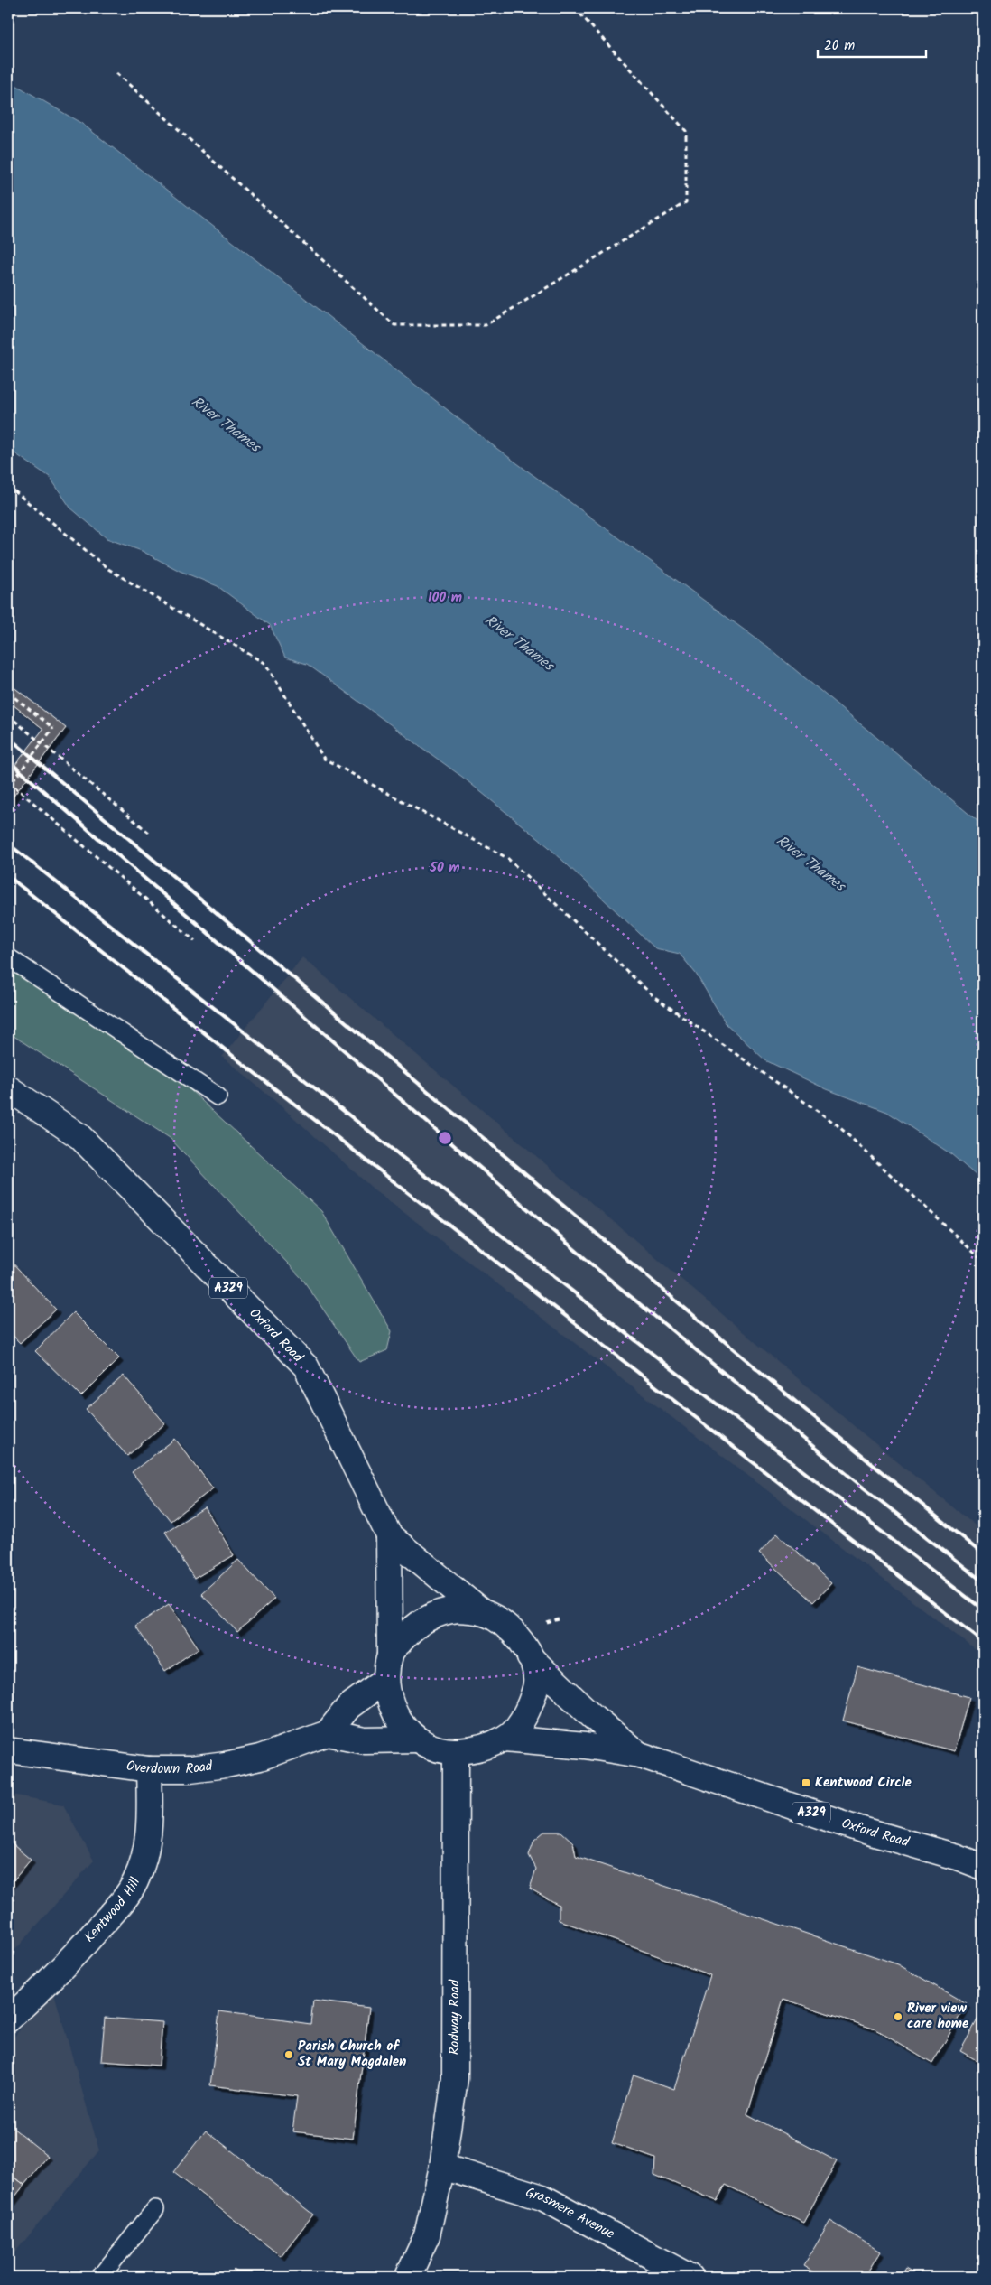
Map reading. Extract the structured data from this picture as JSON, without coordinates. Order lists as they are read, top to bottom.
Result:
{
  "streets": {
    "main road": [
      "A329",
      "Oxford Road",
      "Overdown Road",
      "Kentwood Hill",
      "Rodway Road",
      "Grasmere Avenue"
    ]
  },
  "crossings": [
    ["Oxford Road", "Rodway Road"],
    ["Overdown Road", "Kentwood Hill"],
    ["Rodway Road", "Grasmere Avenue"]
  ],
  "water": ["River Thames"],
  "places": {
    "transit": ["Kentwood Circle"],
    "other": ["River view care home", "Parish Church of St Mary Magdalen"]
  },
  "scale_bar": "20 m",
  "rings": ["100 m", "50 m"]
}
